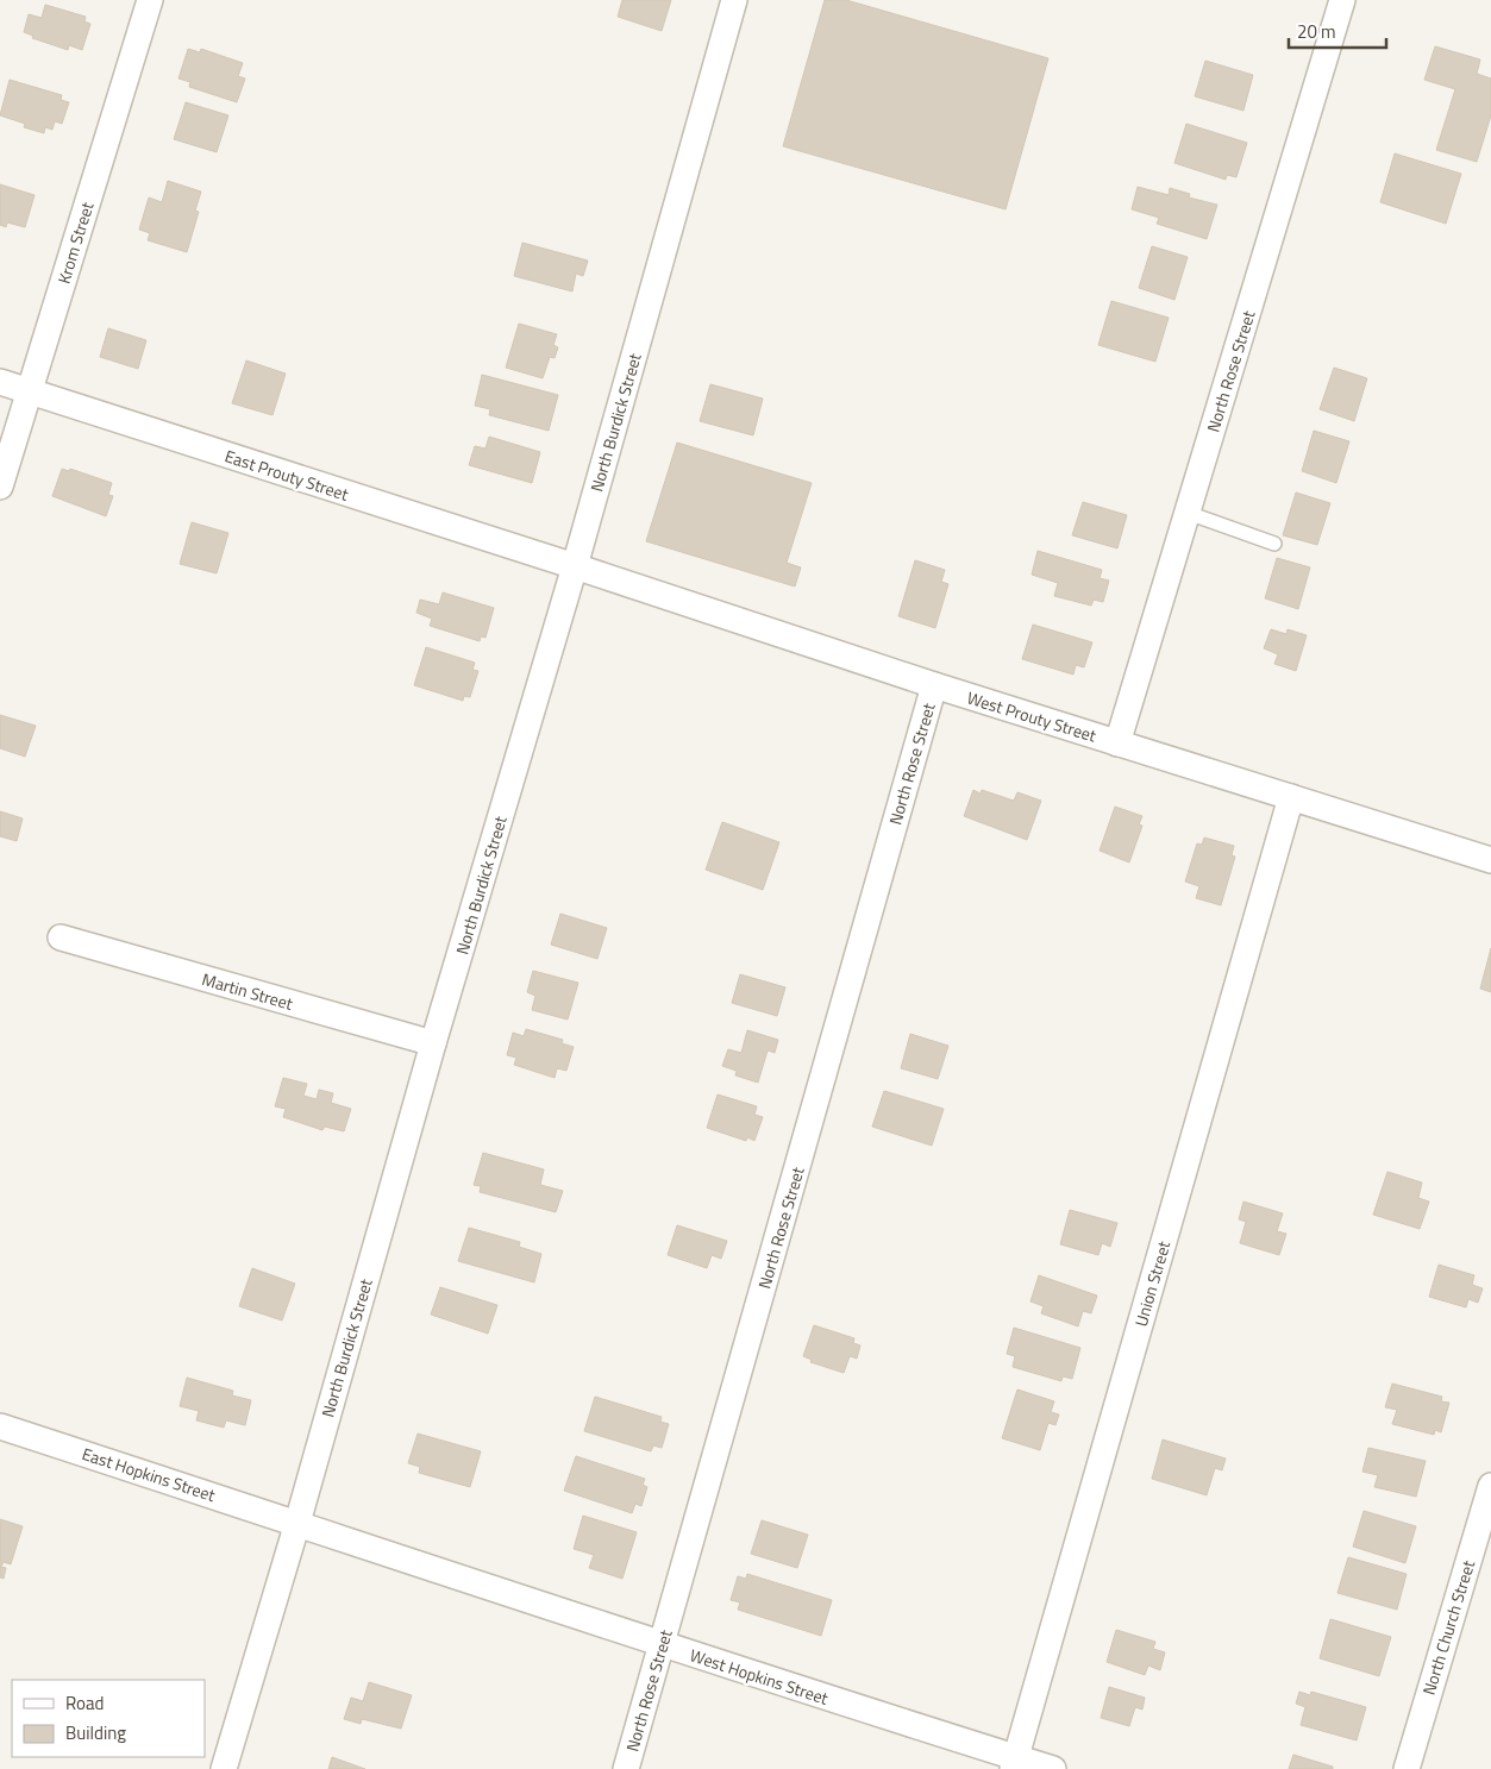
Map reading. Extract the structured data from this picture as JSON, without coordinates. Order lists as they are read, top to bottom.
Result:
{
  "streets": {
    "street": [
      "Krom Street",
      "North Rose Street",
      "North Burdick Street",
      "East Prouty Street",
      "West Prouty Street",
      "Martin Street",
      "Union Street",
      "East Hopkins Street",
      "North Church Street",
      "West Hopkins Street"
    ]
  },
  "crossings": [
    ["Krom Street", "East Prouty Street"],
    ["North Rose Street", "West Prouty Street"],
    ["North Rose Street", "West Hopkins Street"],
    ["North Burdick Street", "East Prouty Street"],
    ["North Burdick Street", "West Prouty Street"],
    ["North Burdick Street", "Martin Street"],
    ["North Burdick Street", "East Hopkins Street"],
    ["North Burdick Street", "West Hopkins Street"],
    ["East Prouty Street", "West Prouty Street"],
    ["West Prouty Street", "Union Street"],
    ["Union Street", "West Hopkins Street"],
    ["East Hopkins Street", "West Hopkins Street"]
  ],
  "legend": ["Road", "Building"],
  "scale_bar": "20 m"
}
